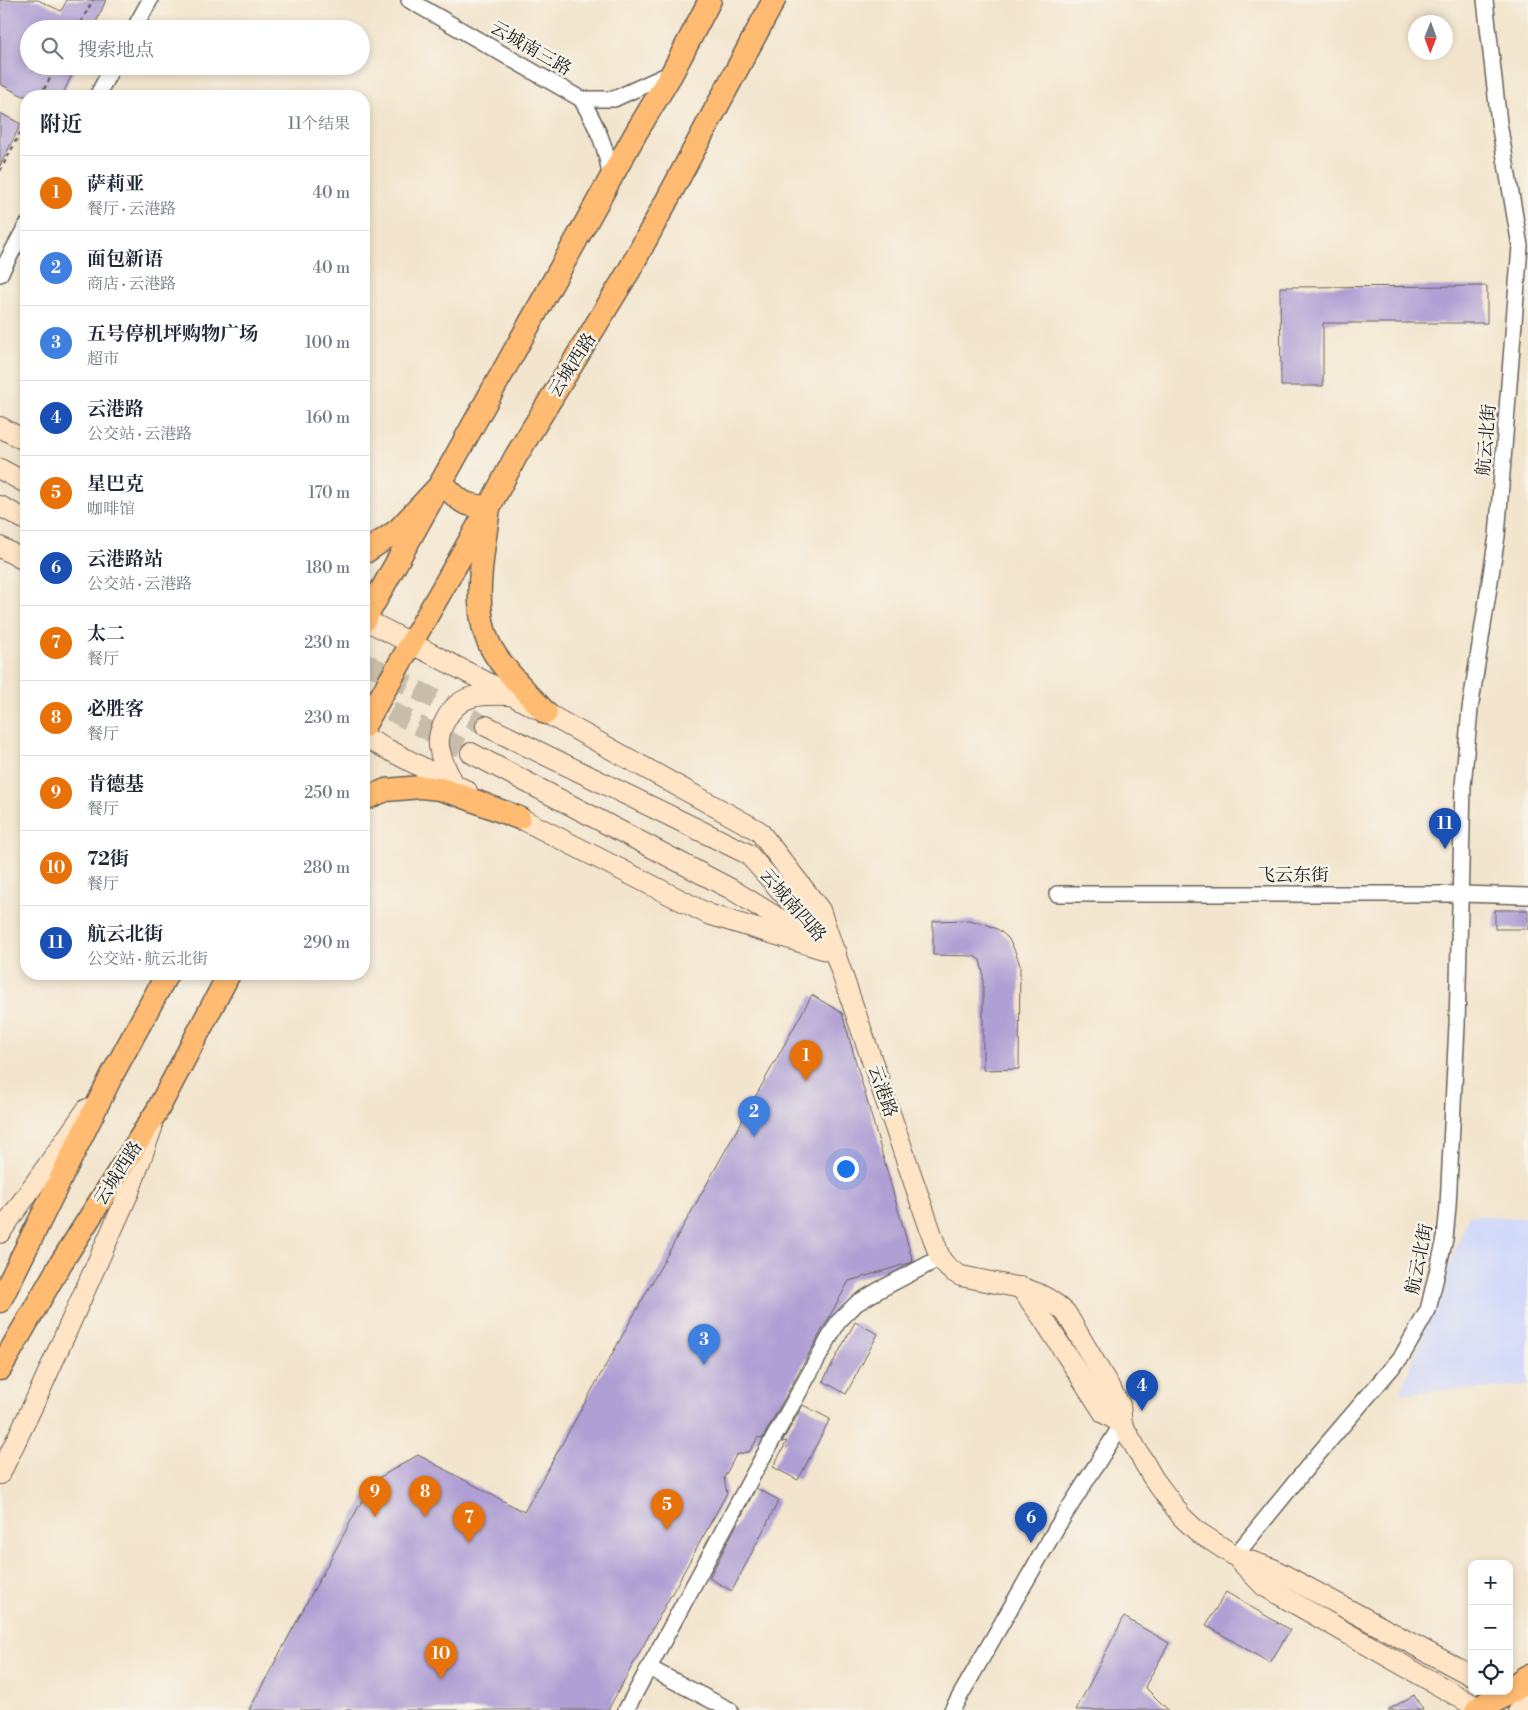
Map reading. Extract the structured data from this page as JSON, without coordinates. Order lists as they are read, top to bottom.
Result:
{
  "streets": {
    "main road": ["云城西路"],
    "street": [
      "云城南三路",
      "航云北街",
      "飞云东街",
      "云城南四路",
      "云港路"
    ]
  },
  "crossings": [
    ["云城西路", "云港路"],
    ["航云北街", "飞云东街"],
    ["航云北街", "云港路"],
    ["云城南四路", "云港路"]
  ],
  "north": "bottom",
  "page": {
    "search": "搜索地点",
    "heading": ["附近", "11个结果"],
    "list": [
      {
        "mark": "1",
        "name": "萨莉亚",
        "note": "餐厅 · 云港路",
        "value": "40 m"
      },
      {
        "mark": "2",
        "name": "面包新语",
        "note": "商店 · 云港路",
        "value": "40 m"
      },
      {
        "mark": "3",
        "name": "五号停机坪购物广场",
        "note": "超市",
        "value": "100 m"
      },
      {
        "mark": "4",
        "name": "云港路",
        "note": "公交站 · 云港路",
        "value": "160 m"
      },
      {
        "mark": "5",
        "name": "星巴克",
        "note": "咖啡馆",
        "value": "170 m"
      },
      {
        "mark": "6",
        "name": "云港路站",
        "note": "公交站 · 云港路",
        "value": "180 m"
      },
      {
        "mark": "7",
        "name": "太二",
        "note": "餐厅",
        "value": "230 m"
      },
      {
        "mark": "8",
        "name": "必胜客",
        "note": "餐厅",
        "value": "230 m"
      },
      {
        "mark": "9",
        "name": "肯德基",
        "note": "餐厅",
        "value": "250 m"
      },
      {
        "mark": "10",
        "name": "72街",
        "note": "餐厅",
        "value": "280 m"
      },
      {
        "mark": "11",
        "name": "航云北街",
        "note": "公交站 · 航云北街",
        "value": "290 m"
      }
    ],
    "pins": [
      "11",
      "1",
      "2",
      "3",
      "4",
      "8",
      "9",
      "5",
      "6",
      "7",
      "10"
    ],
    "map_buttons": ["+", "−"]
  }
}
